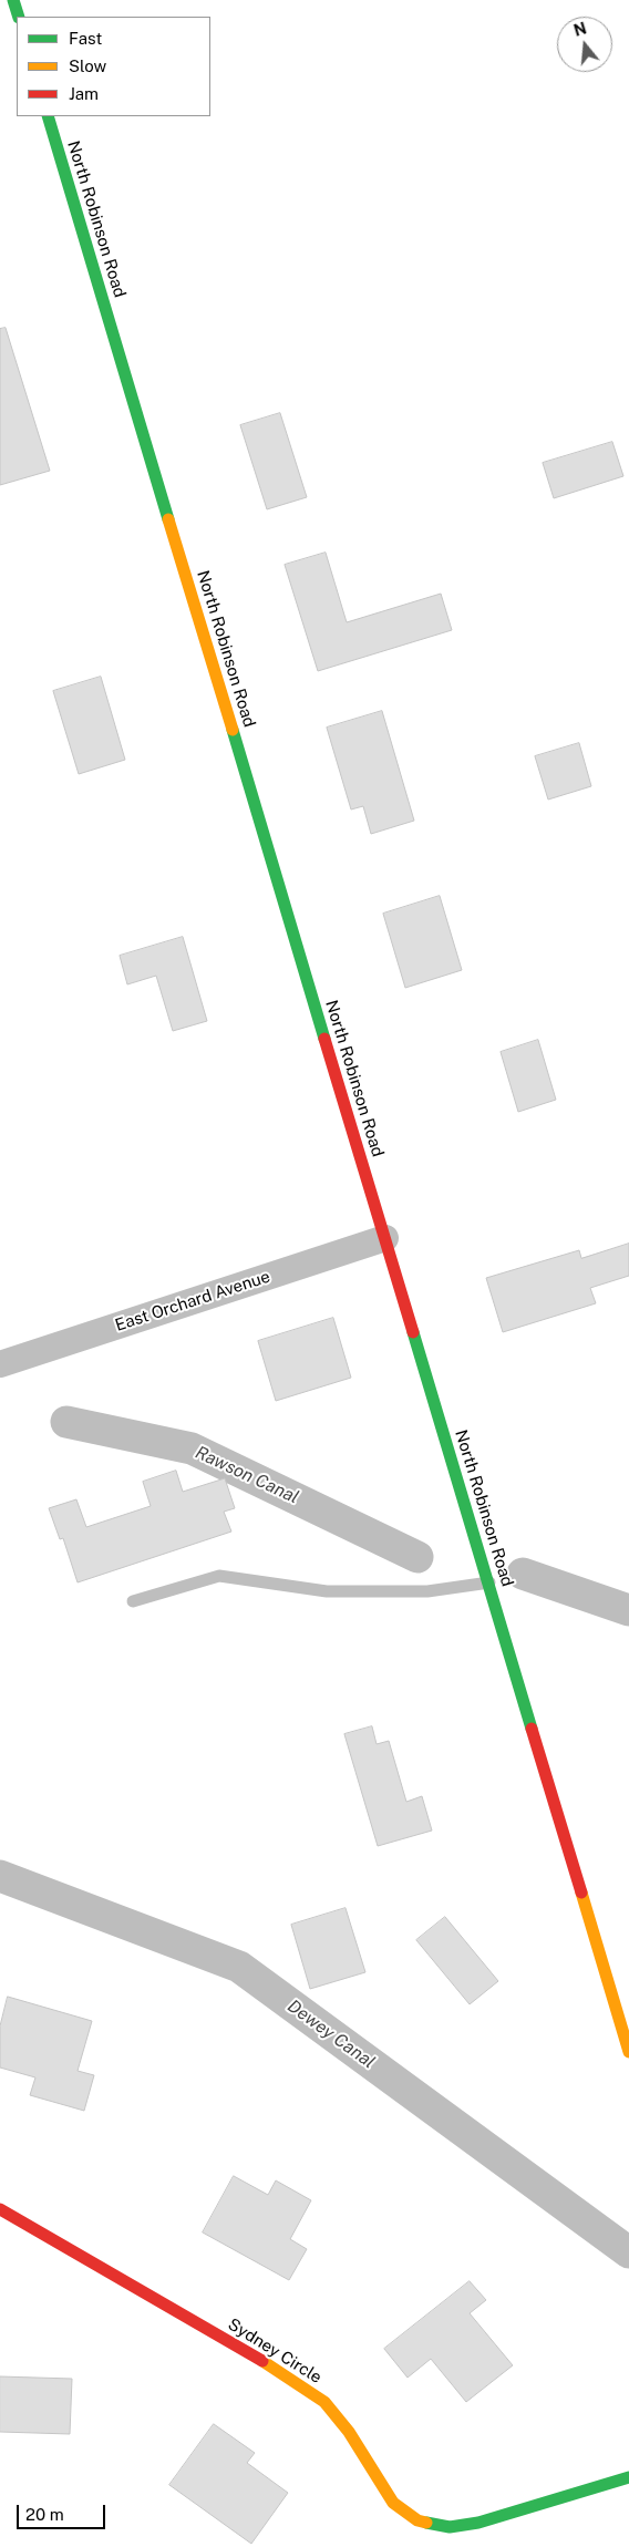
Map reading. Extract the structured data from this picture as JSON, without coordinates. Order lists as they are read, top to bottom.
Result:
{
  "streets": {
    "street": ["North Robinson Road", "East Orchard Avenue", "Sydney Circle"]
  },
  "crossings": [
    ["North Robinson Road", "East Orchard Avenue"]
  ],
  "water": ["Rawson Canal", "Dewey Canal"],
  "legend": ["Fast", "Slow", "Jam"],
  "scale_bar": "20 m",
  "north": "top"
}
